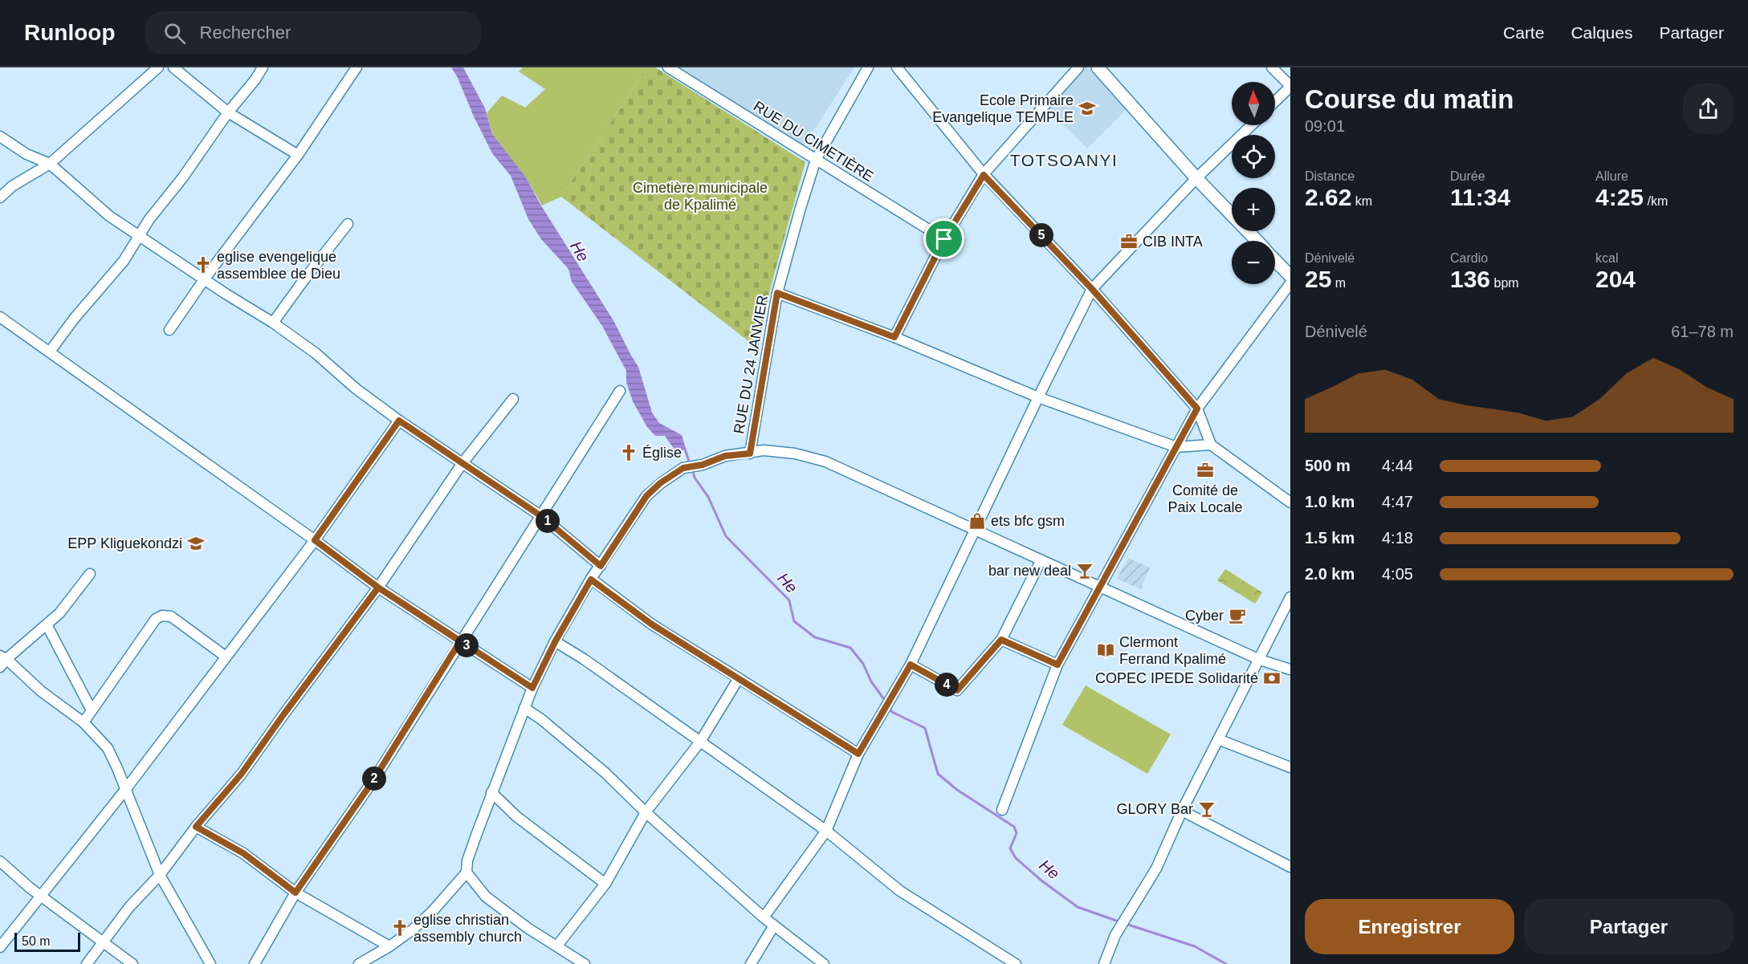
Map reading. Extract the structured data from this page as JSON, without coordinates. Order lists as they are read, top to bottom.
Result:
{
  "streets": {
    "street": ["RUE DU CIMETIÈRE", "RUE DU 24 JANVIER"]
  },
  "crossings": [
    ["RUE DU CIMETIÈRE", "RUE DU 24 JANVIER"]
  ],
  "districts": ["TOTSOANYI"],
  "water": ["He"],
  "parks": ["Cimetière municipale de Kpalimé"],
  "places": {
    "school or university": ["Ecole Primaire Evangelique TEMPLE", "EPP Kliguekondzi"],
    "office": ["CIB INTA", "Comité de Paix Locale"],
    "church": ["eglise evengelique assemblee de Dieu", "Église", "eglise christian assembly church"],
    "shop": ["ets bfc gsm"],
    "bar": ["bar new deal", "GLORY Bar"],
    "cafe": ["Cyber"],
    "library": ["Clermont Ferrand Kpalimé"],
    "bank": ["COPEC IPEDE Solidarité"]
  },
  "scale_bar": "50 m",
  "north": "top",
  "page": {
    "header": "Runloop",
    "search": "Rechercher",
    "nav": ["Carte", "Calques", "Partager"],
    "heading": ["Course du matin", "09:01"],
    "map_buttons": ["+", "−"],
    "stats": [
      ["Distance", "2.62 km"],
      ["Durée", "11:34"],
      ["Allure", "4:25 /km"],
      ["Dénivelé", "25 m"],
      ["Cardio", "136 bpm"],
      ["kcal", "204"]
    ],
    "pins": [
      "5",
      "1",
      "3",
      "4",
      "2"
    ],
    "chart": ["Dénivelé", "61–78 m"],
    "list": [
      {
        "name": "500 m",
        "note": "4:44"
      },
      {
        "name": "1.0 km",
        "note": "4:47"
      },
      {
        "name": "1.5 km",
        "note": "4:18"
      },
      {
        "name": "2.0 km",
        "note": "4:05"
      }
    ],
    "buttons": ["Enregistrer", "Partager"],
    "scale": "50 m"
  }
}
